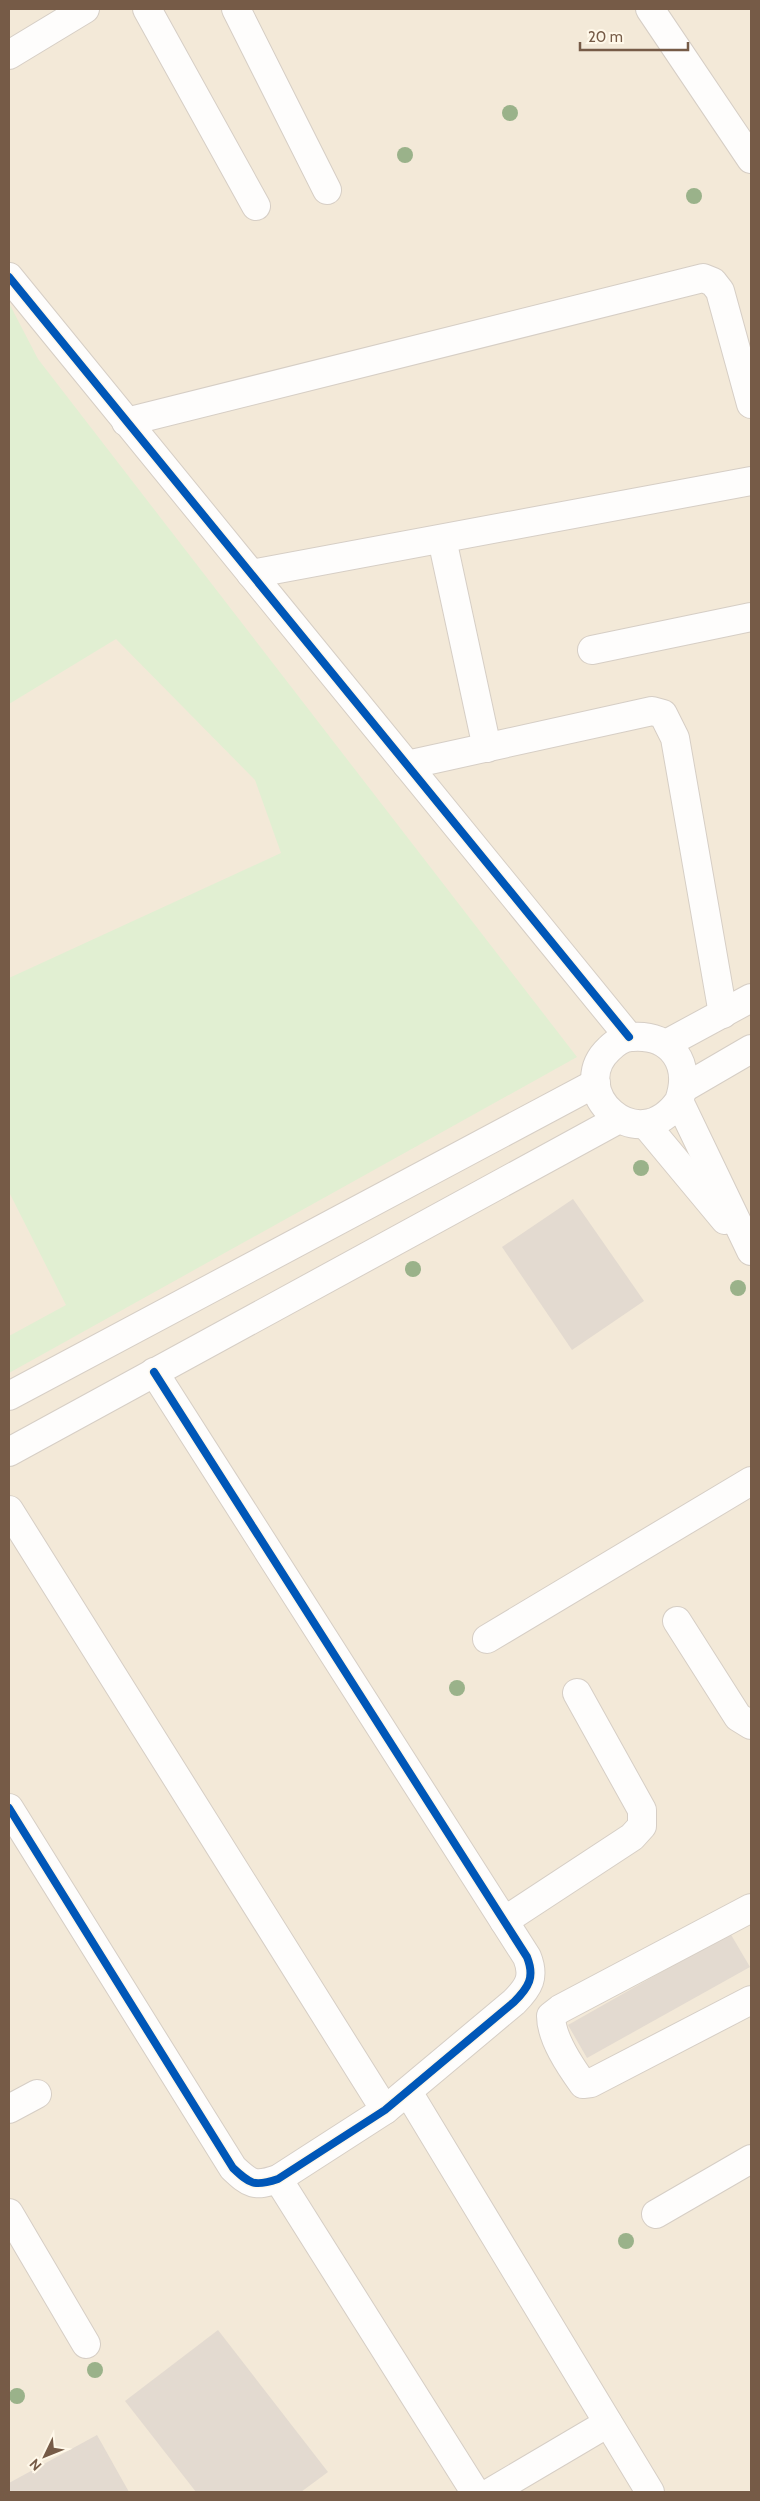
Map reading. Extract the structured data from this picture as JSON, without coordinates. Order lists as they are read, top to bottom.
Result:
{
  "scale_bar": "20 m",
  "north": "bottom left"
}
